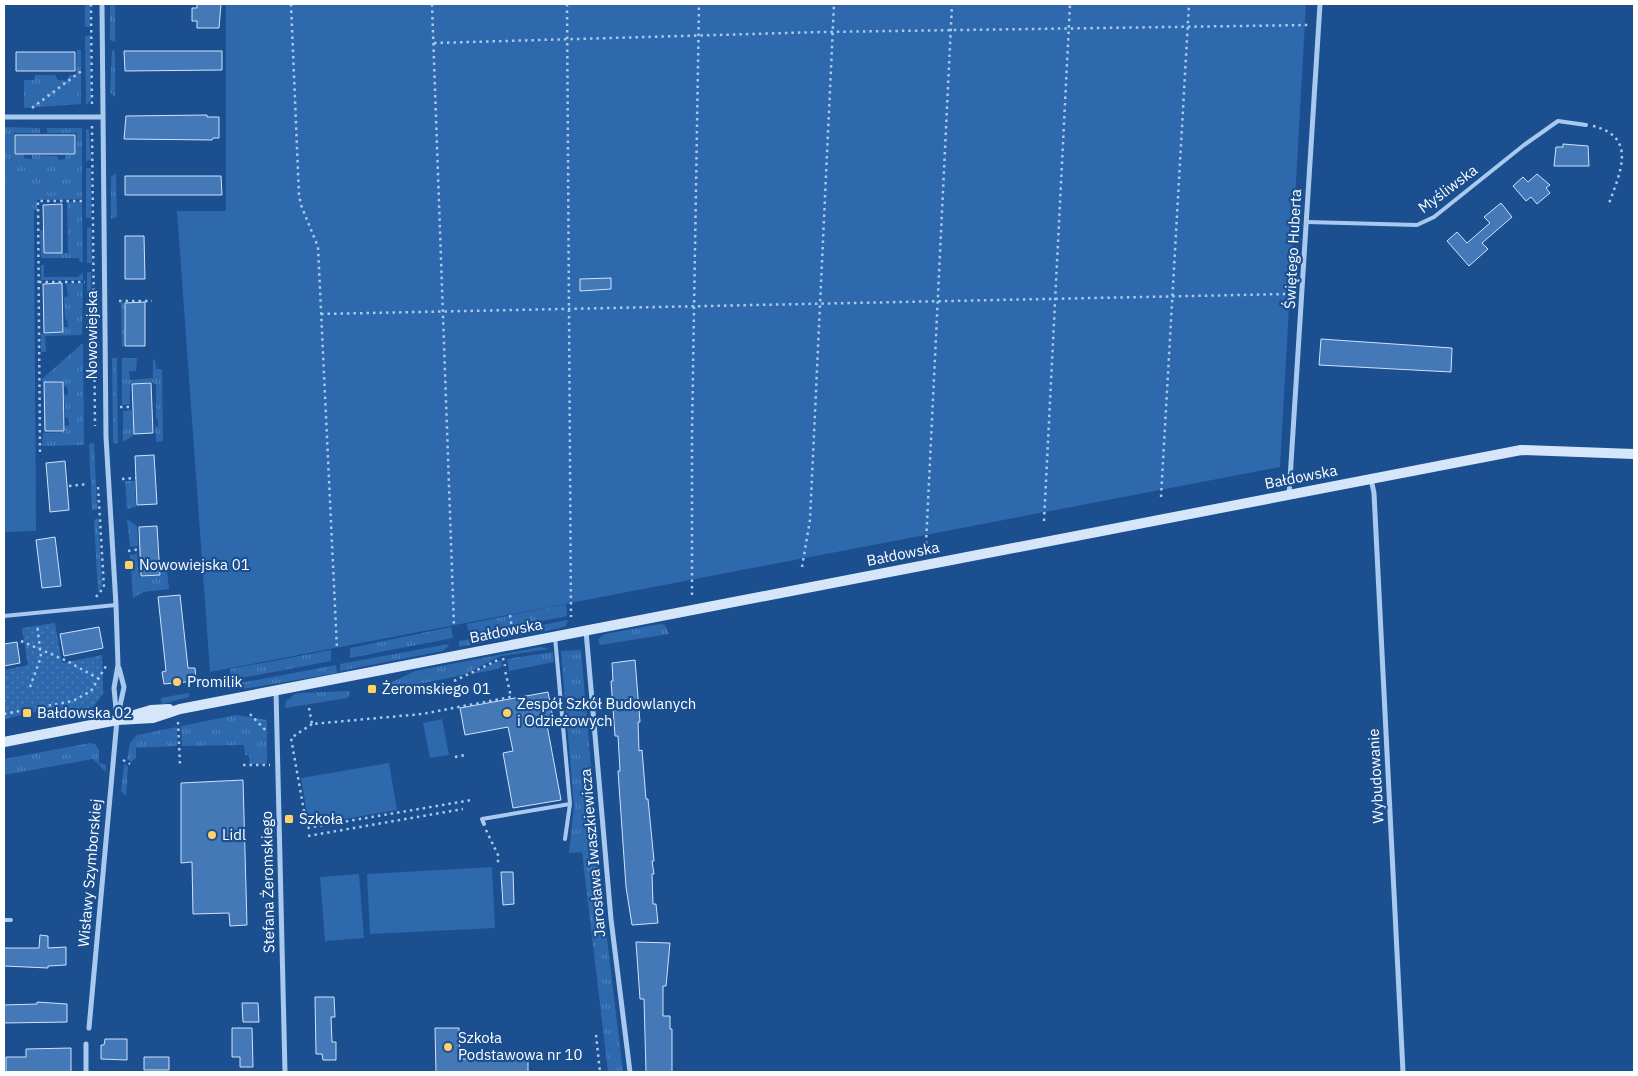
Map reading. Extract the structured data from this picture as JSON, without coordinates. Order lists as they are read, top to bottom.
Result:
{
  "streets": {
    "street": [
      "Świętego Huberta",
      "Nowowiejska",
      "Bałdowska",
      "Wybudowanie",
      "Jarosława Iwaszkiewicza",
      "Wisławy Szymborskiej",
      "Stefana Żeromskiego"
    ],
    "lane": ["Myśliwska"]
  },
  "crossings": [
    ["Myśliwska", "Świętego Huberta"],
    ["Świętego Huberta", "Bałdowska"],
    ["Nowowiejska", "Bałdowska"],
    ["Nowowiejska", "Wisławy Szymborskiej"],
    ["Bałdowska", "Wybudowanie"],
    ["Bałdowska", "Jarosława Iwaszkiewicza"],
    ["Bałdowska", "Wisławy Szymborskiej"],
    ["Bałdowska", "Stefana Żeromskiego"]
  ],
  "places": {
    "transit": [
      "Nowowiejska 01",
      "Żeromskiego 01",
      "Bałdowska 02",
      "Szkoła"
    ],
    "other": [
      "Promilik",
      "Zespół Szkół Budowlanych i Odzieżowych",
      "Lidl",
      "Szkoła Podstawowa nr 10"
    ]
  }
}
